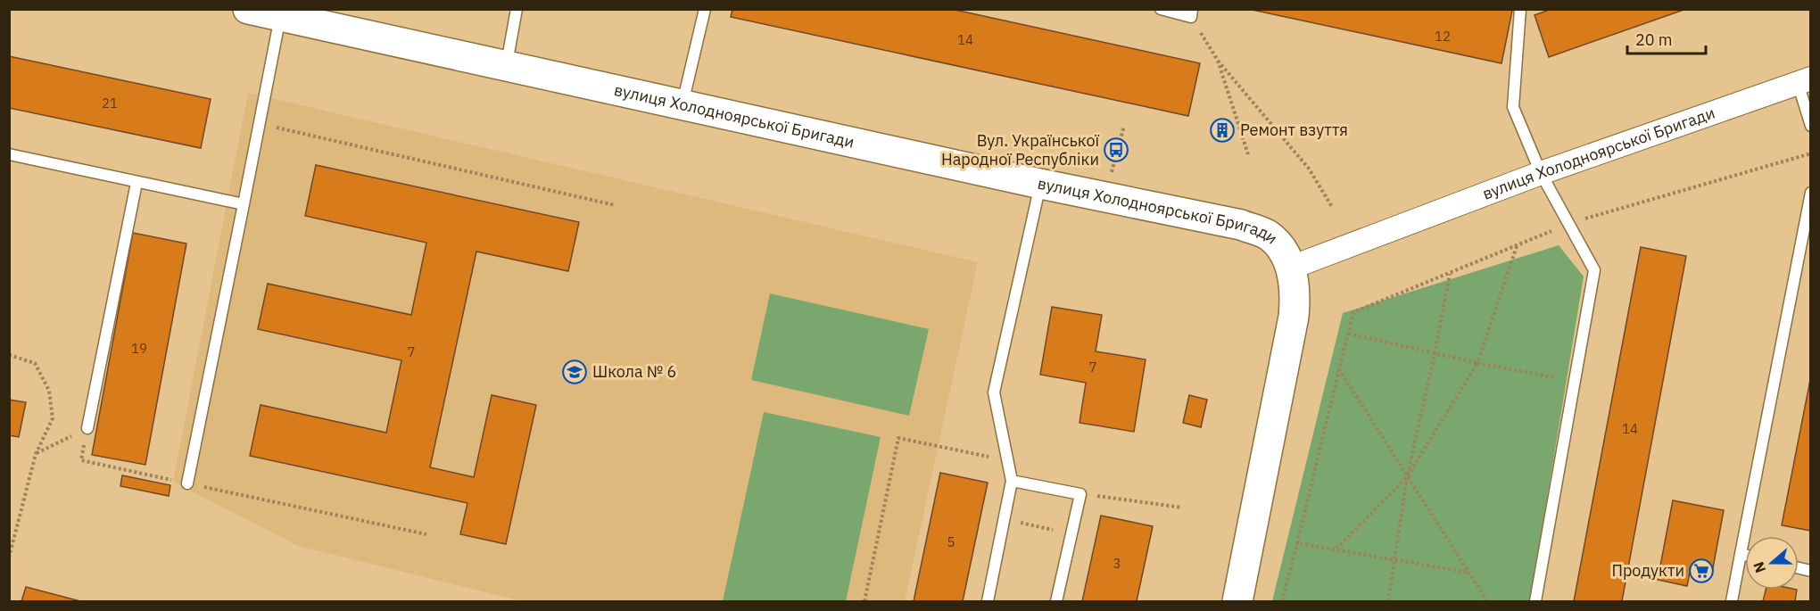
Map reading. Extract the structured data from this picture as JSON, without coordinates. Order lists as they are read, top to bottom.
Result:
{
  "streets": {
    "street": ["вулиця Холодноярської Бригади"]
  },
  "places": {
    "building": ["Ремонт взуття"],
    "bus stop": ["Вул. Української Народної Республіки"],
    "school or university": ["Школа № 6"],
    "supermarket": ["Продукти"]
  },
  "house_numbers": [
    "12",
    "14",
    "21",
    "19",
    "7",
    "7",
    "14",
    "5",
    "3"
  ],
  "scale_bar": "20 m",
  "north": "left"
}
